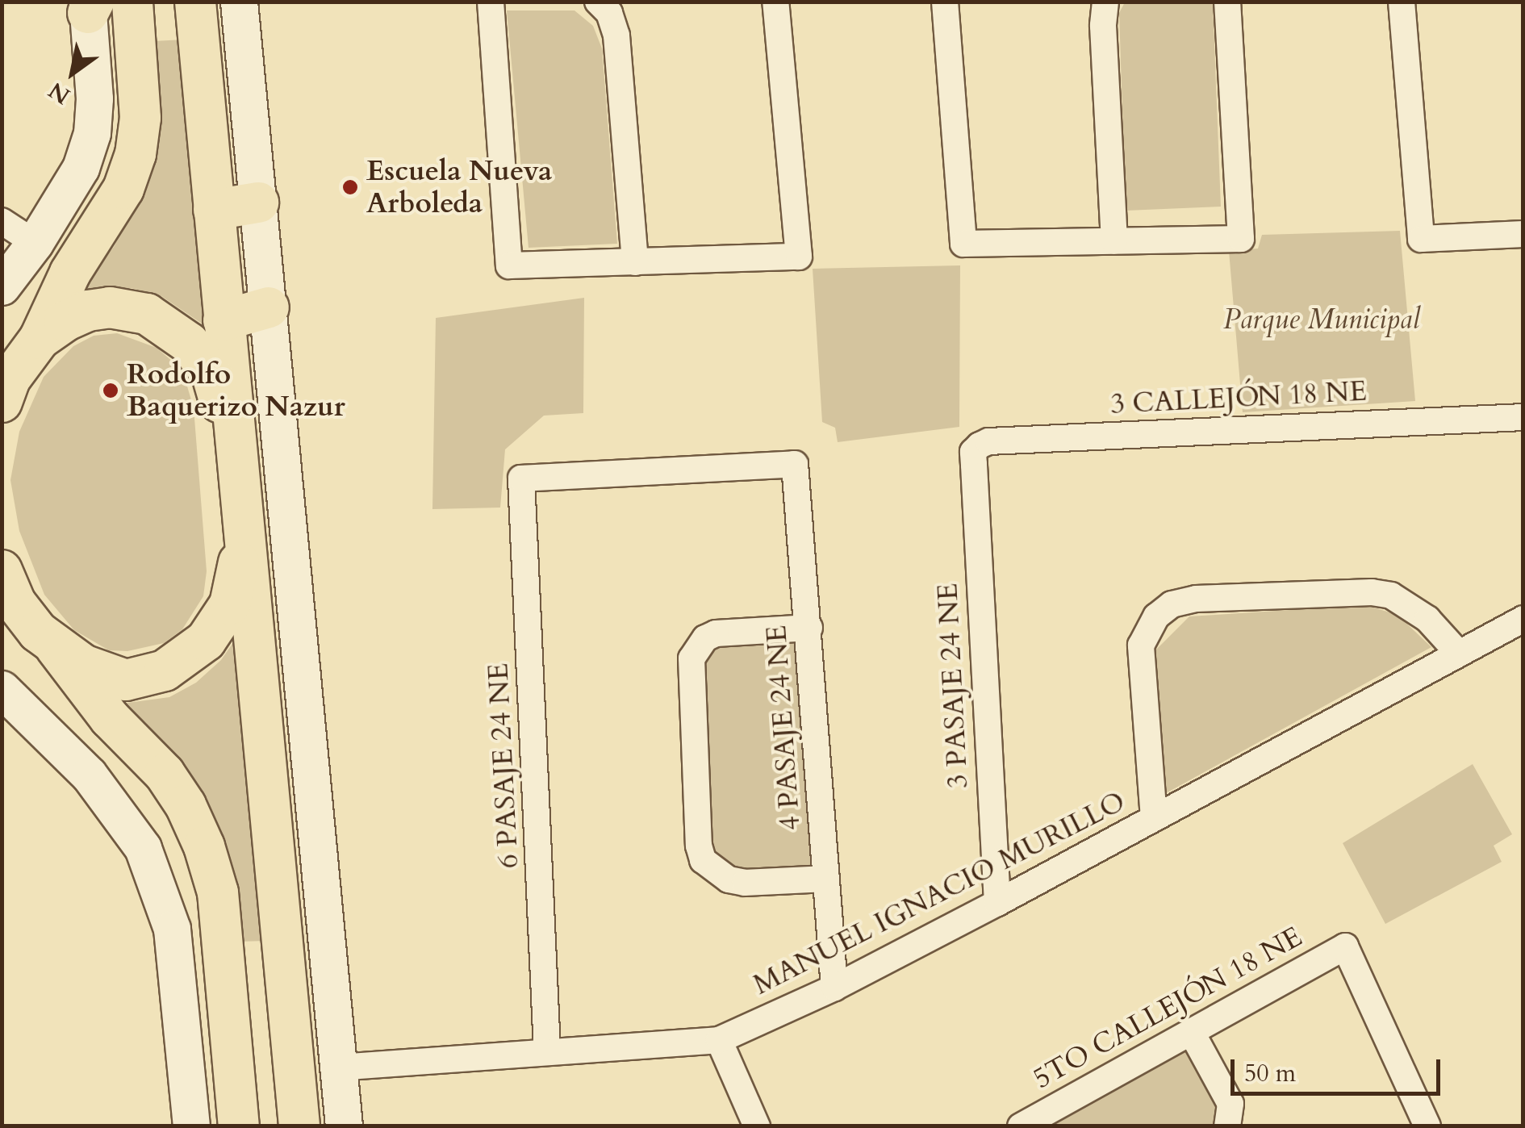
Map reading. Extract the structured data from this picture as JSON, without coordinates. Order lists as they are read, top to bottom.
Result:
{
  "streets": {
    "street": [
      "3 CALLEJÓN 18 NE",
      "3 PASAJE 24 NE",
      "4 PASAJE 24 NE",
      "6 PASAJE 24 NE",
      "MANUEL IGNACIO MURILLO",
      "5TO CALLEJÓN 18 NE"
    ]
  },
  "crossings": [
    ["3 CALLEJÓN 18 NE", "3 PASAJE 24 NE"],
    ["3 PASAJE 24 NE", "MANUEL IGNACIO MURILLO"],
    ["4 PASAJE 24 NE", "6 PASAJE 24 NE"],
    ["4 PASAJE 24 NE", "MANUEL IGNACIO MURILLO"],
    ["6 PASAJE 24 NE", "MANUEL IGNACIO MURILLO"]
  ],
  "parks": ["Parque Municipal"],
  "places": ["Escuela Nueva Arboleda", "Rodolfo Baquerizo Nazur"],
  "scale_bar": "50 m",
  "north": "bottom left"
}
